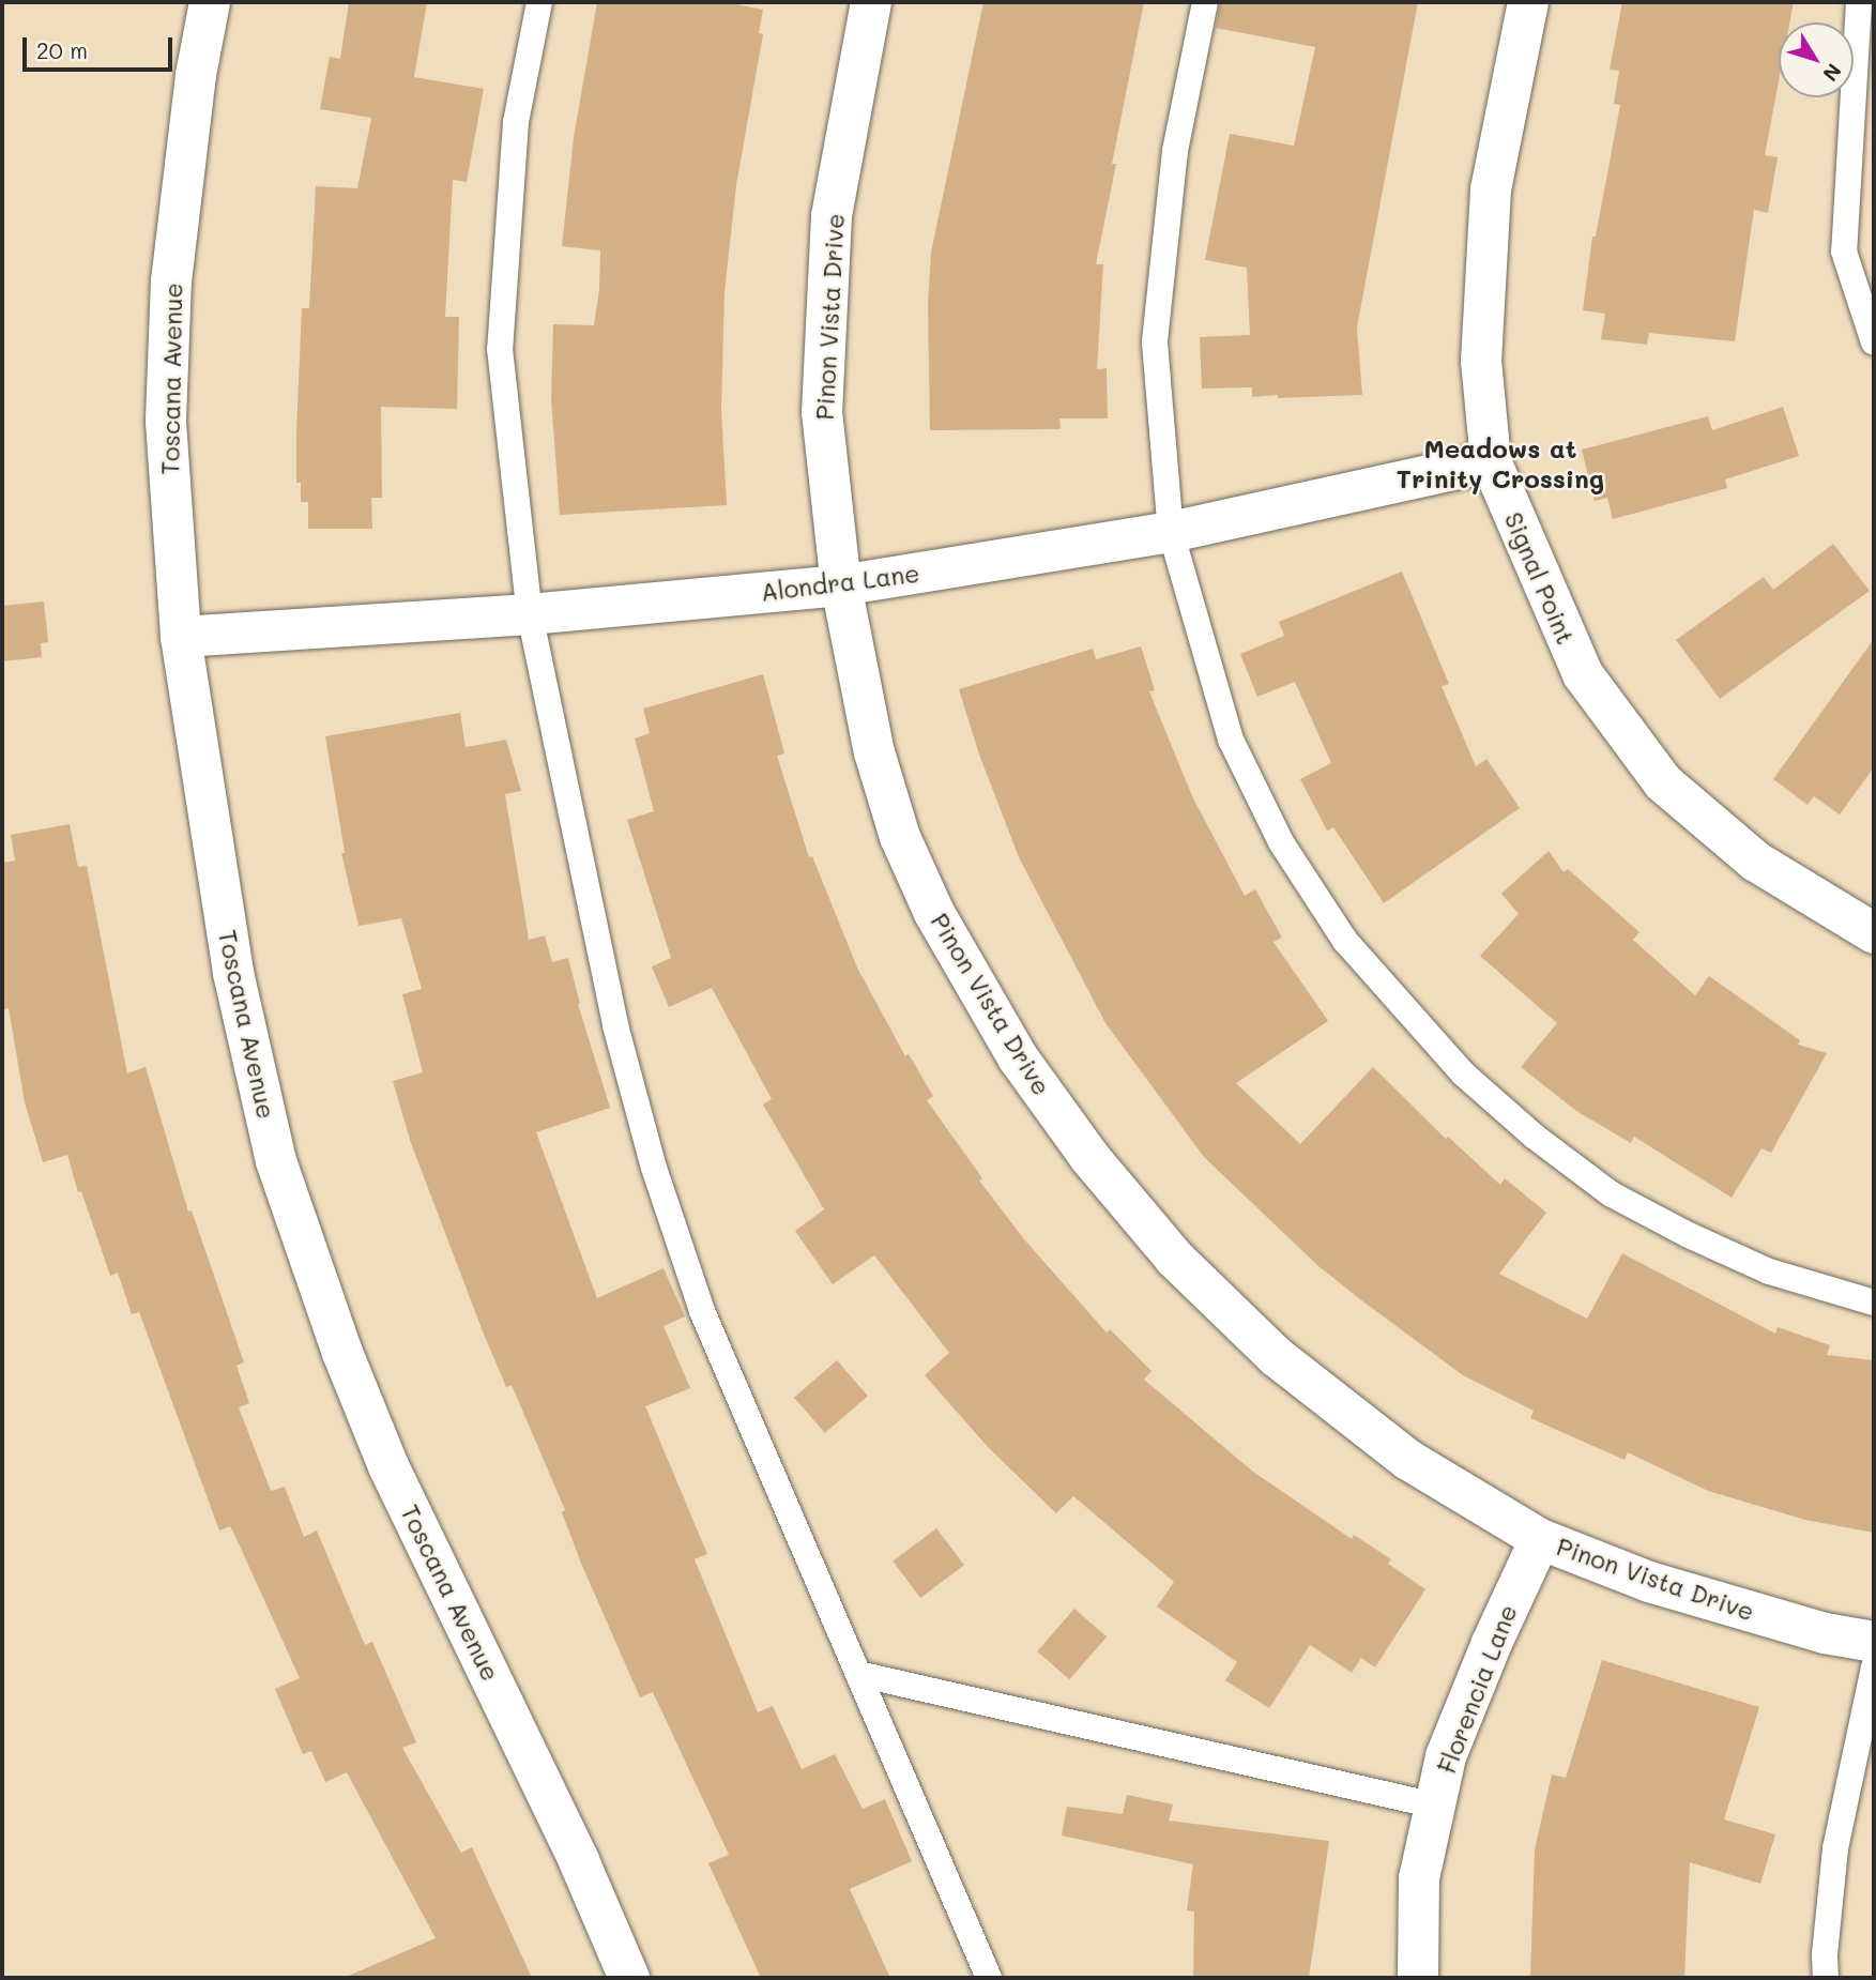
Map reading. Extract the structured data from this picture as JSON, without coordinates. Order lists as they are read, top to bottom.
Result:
{
  "streets": {
    "street": [
      "Pinon Vista Drive",
      "Toscana Avenue",
      "Signal Point",
      "Alondra Lane",
      "Florencia Lane"
    ]
  },
  "crossings": [
    ["Pinon Vista Drive", "Alondra Lane"],
    ["Pinon Vista Drive", "Florencia Lane"],
    ["Toscana Avenue", "Alondra Lane"],
    ["Signal Point", "Alondra Lane"]
  ],
  "districts": ["Meadows at Trinity Crossing"],
  "scale_bar": "20 m",
  "north": "bottom right"
}
